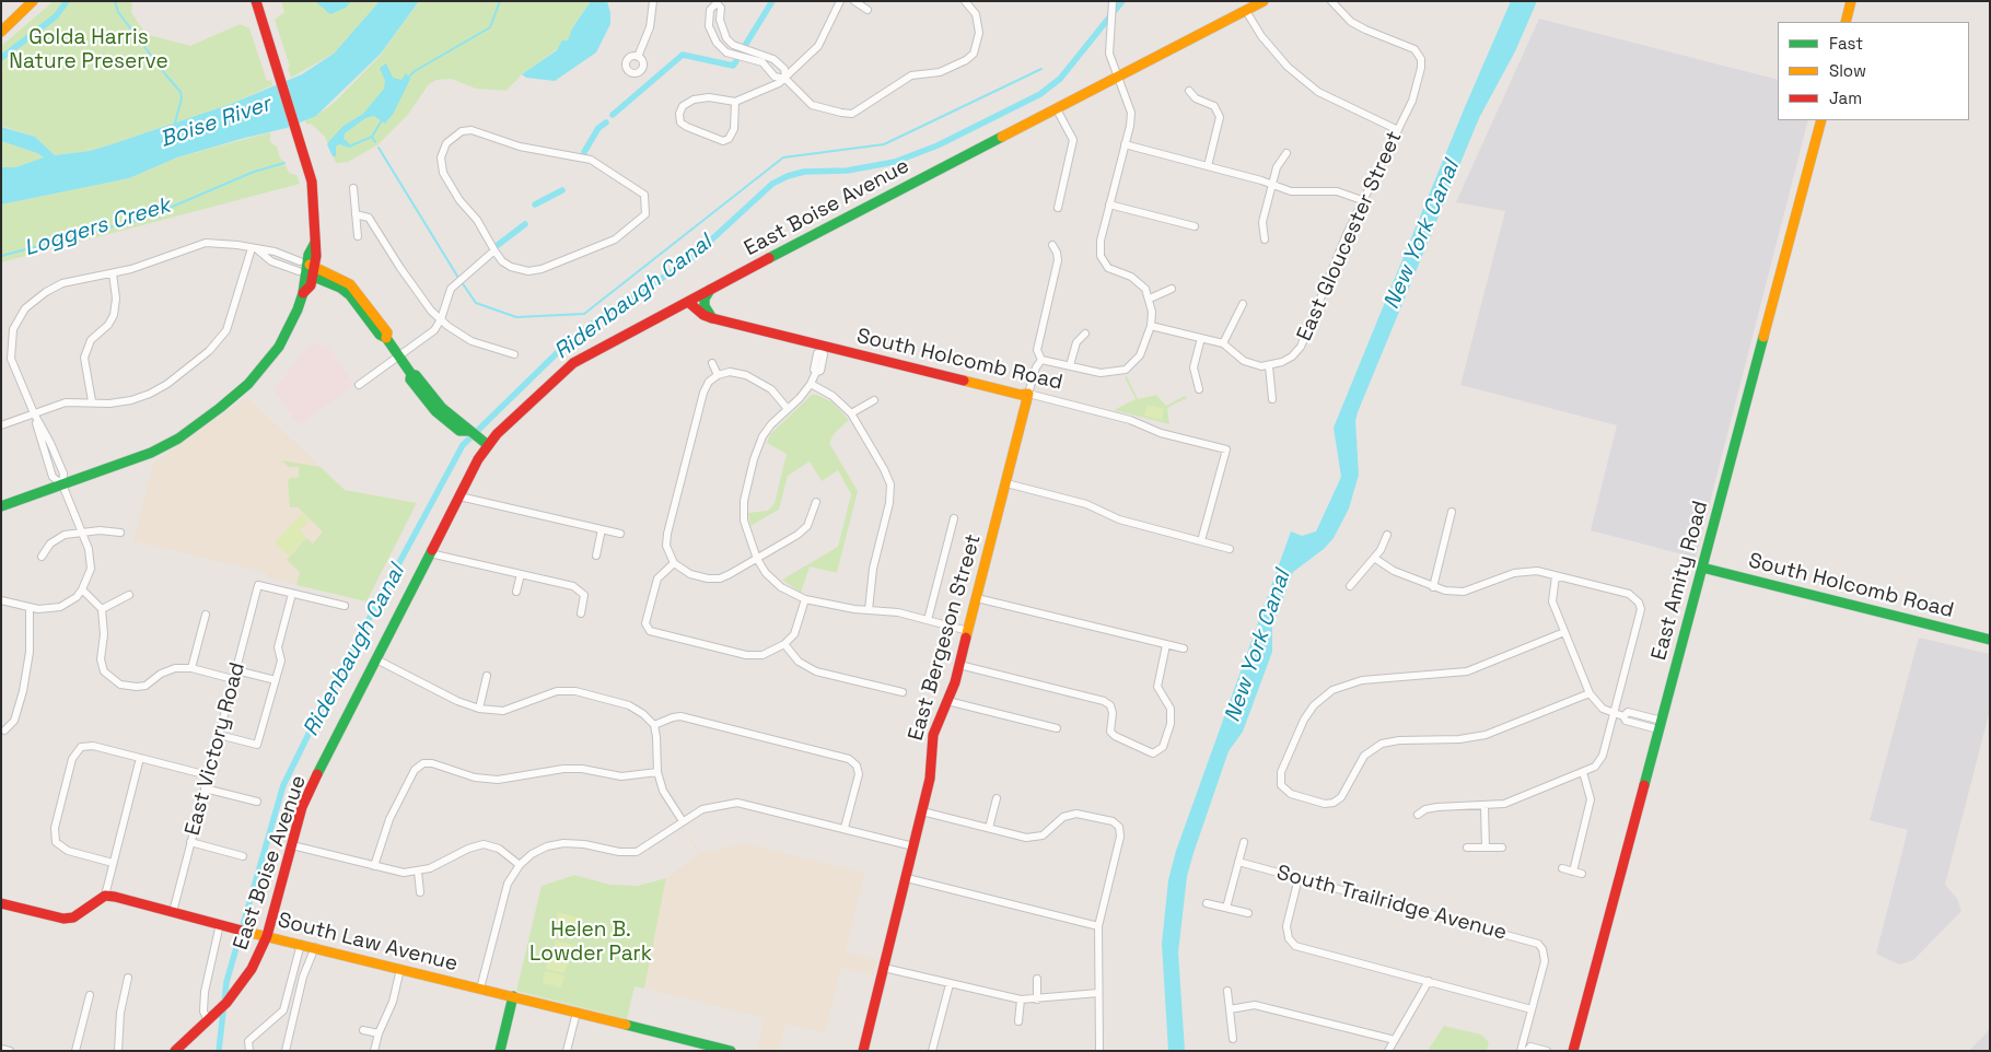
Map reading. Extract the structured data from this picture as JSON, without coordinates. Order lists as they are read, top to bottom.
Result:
{
  "streets": {
    "street": [
      "East Boise Avenue",
      "East Gloucester Street",
      "South Holcomb Road",
      "East Amity Road",
      "East Bergeson Street",
      "East Victory Road",
      "South Trailridge Avenue",
      "South Law Avenue"
    ]
  },
  "crossings": [
    ["East Boise Avenue", "South Holcomb Road"],
    ["East Boise Avenue", "South Law Avenue"],
    ["South Holcomb Road", "East Amity Road"],
    ["South Holcomb Road", "East Bergeson Street"],
    ["East Victory Road", "South Law Avenue"]
  ],
  "water": [
    "Boise River",
    "Loggers Creek",
    "New York Canal",
    "Ridenbaugh Canal"
  ],
  "parks": ["Golda Harris Nature Preserve", "Helen B. Lowder Park"],
  "legend": ["Fast", "Slow", "Jam"]
}
